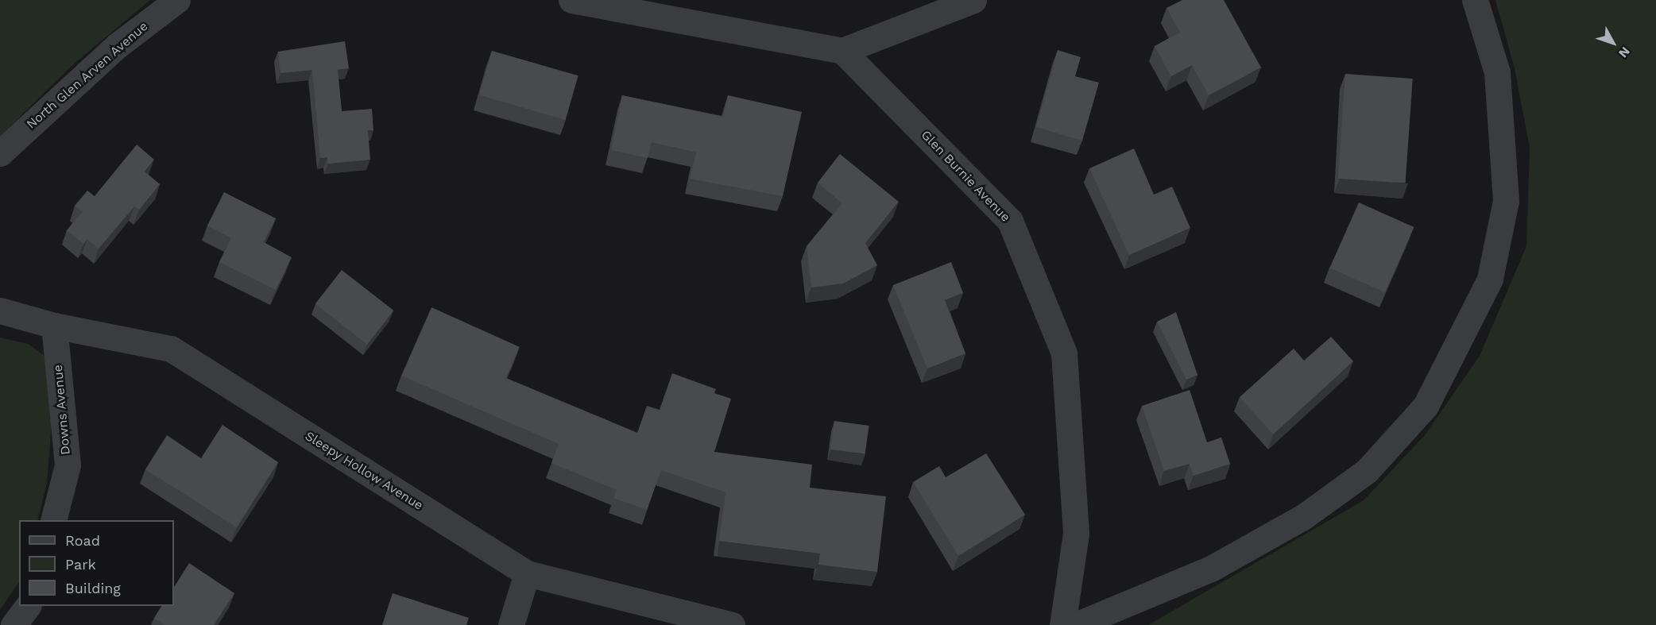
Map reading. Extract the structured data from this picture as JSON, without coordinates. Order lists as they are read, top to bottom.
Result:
{
  "streets": {
    "street": [
      "North Glen Arven Avenue",
      "Glen Burnie Avenue",
      "Downs Avenue",
      "Sleepy Hollow Avenue"
    ]
  },
  "crossings": [
    ["Downs Avenue", "Sleepy Hollow Avenue"]
  ],
  "legend": ["Road", "Park", "Building"],
  "north": "bottom right"
}
